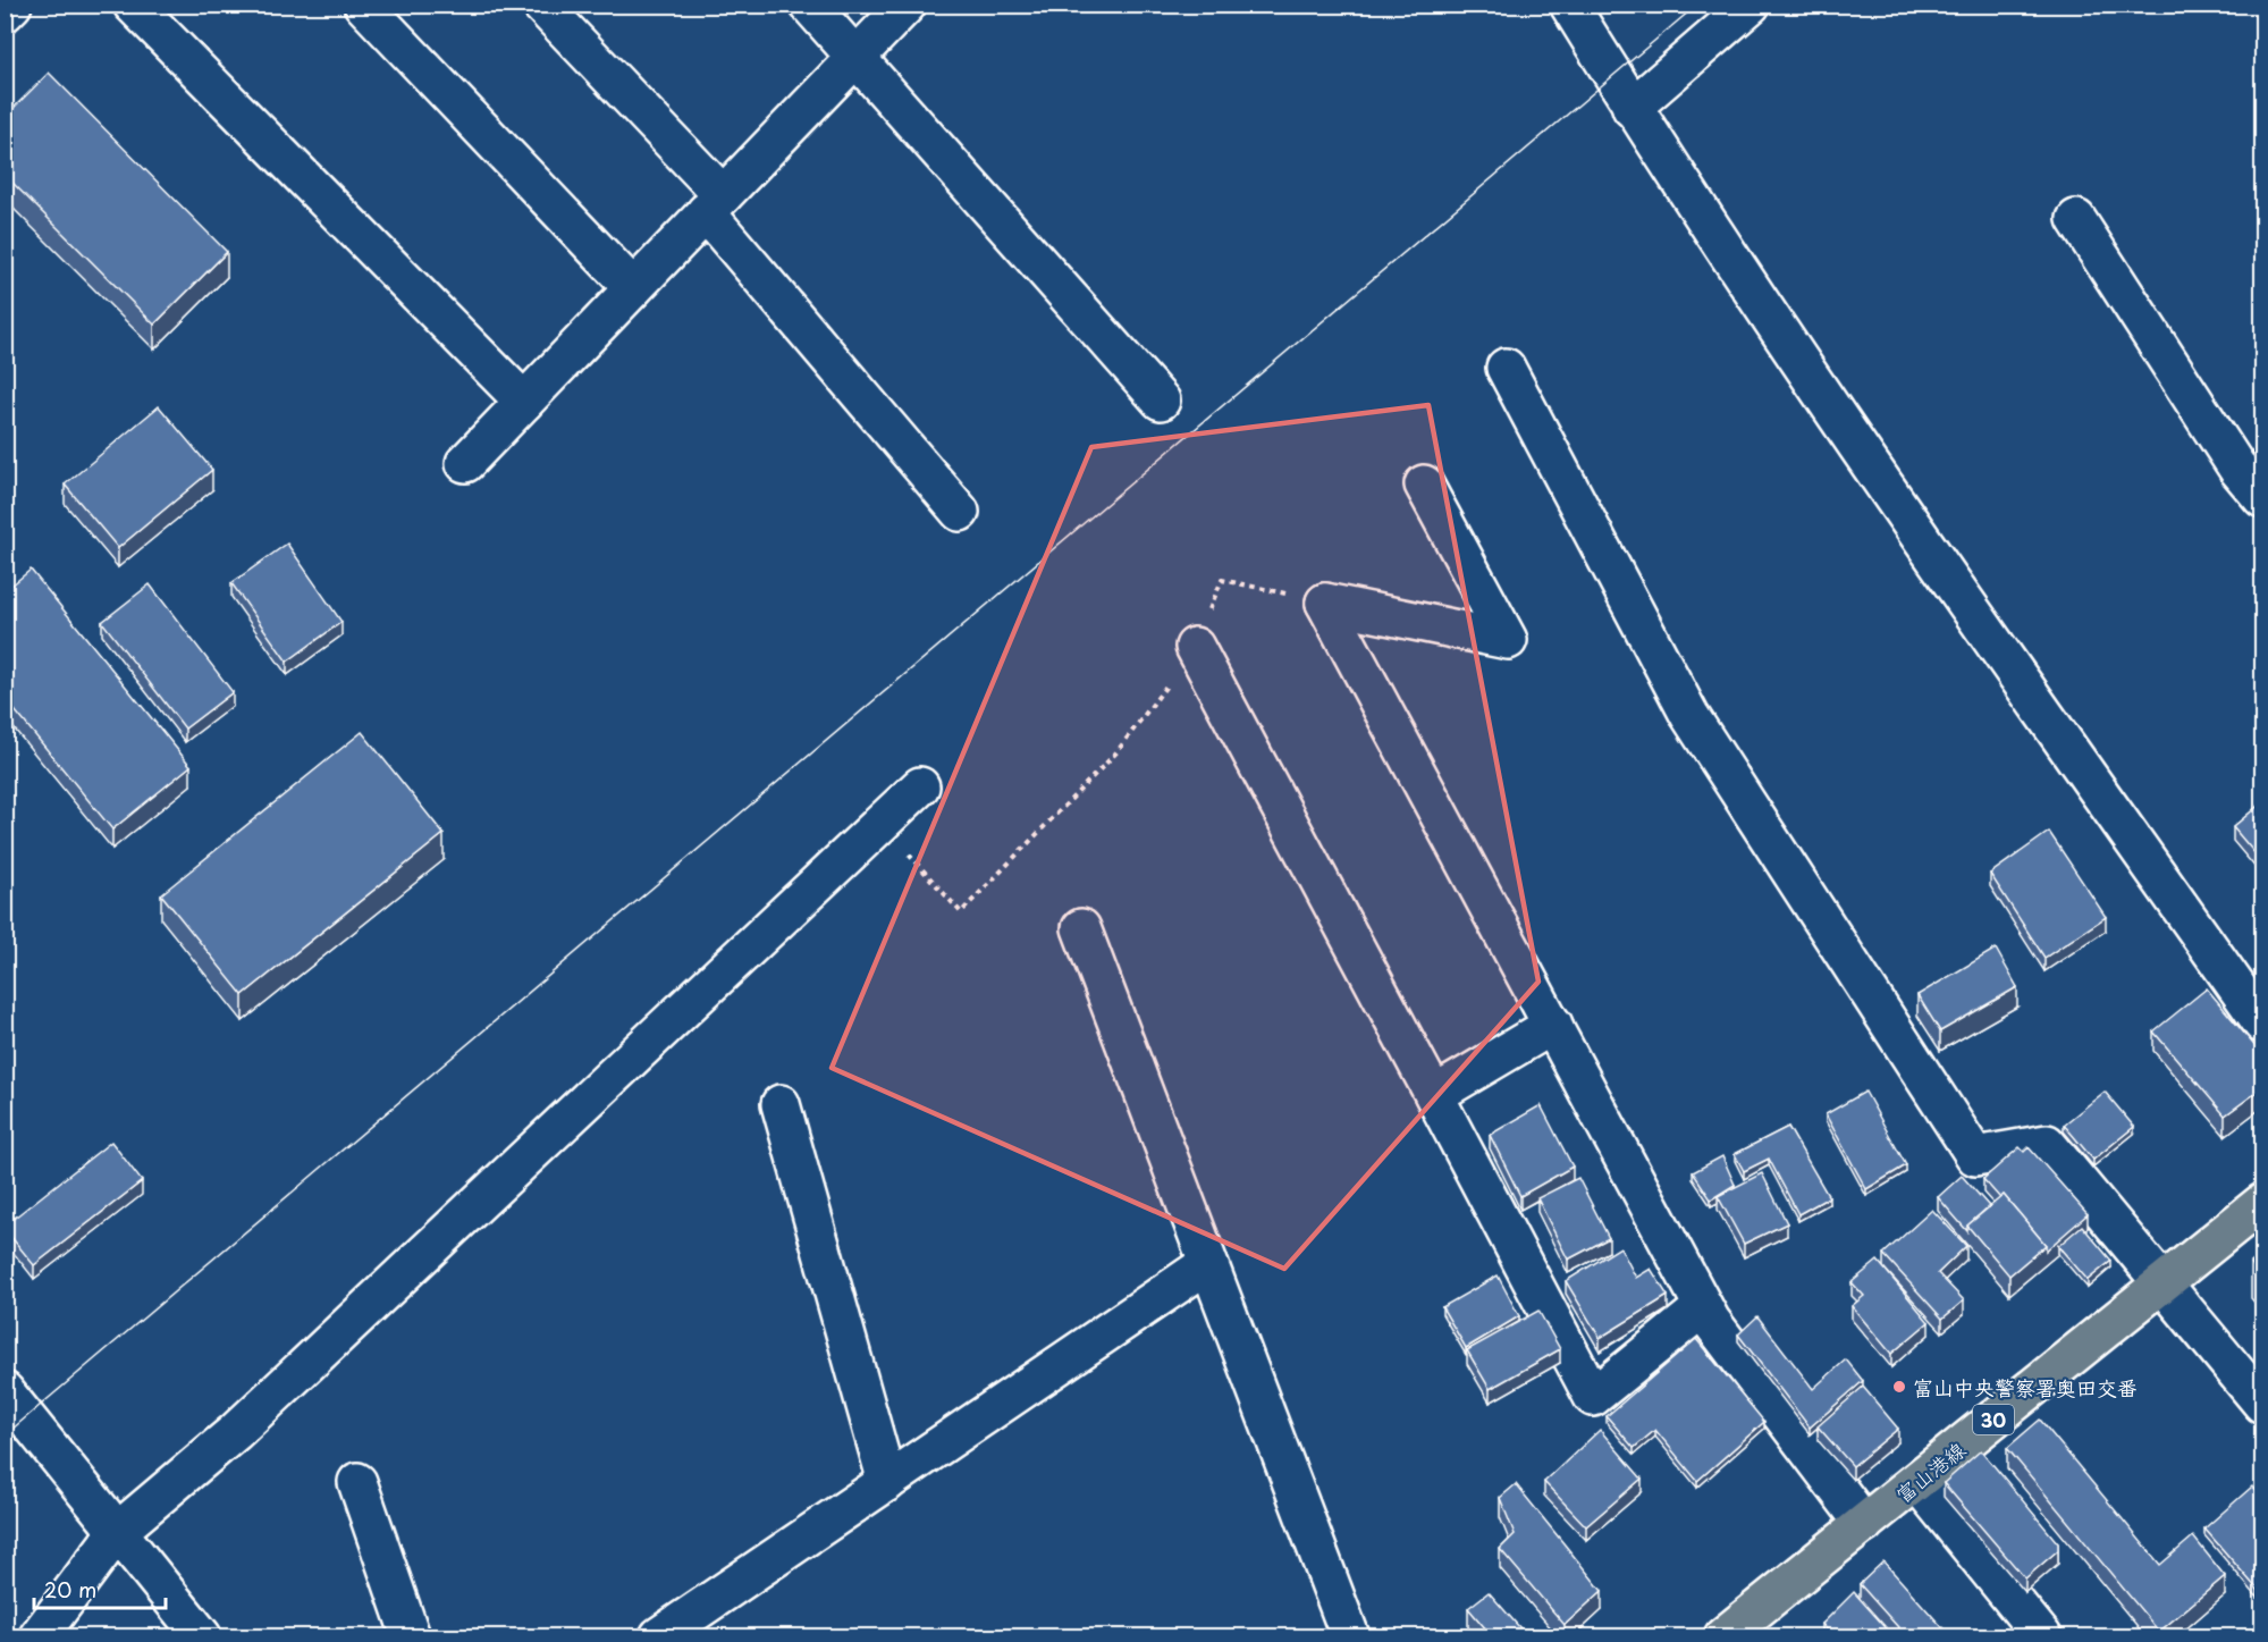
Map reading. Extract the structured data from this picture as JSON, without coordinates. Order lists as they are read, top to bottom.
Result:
{
  "streets": {
    "main road": ["30", "富山港線"]
  },
  "places": ["富山中央警察署奥田交番"],
  "scale_bar": "20 m"
}
